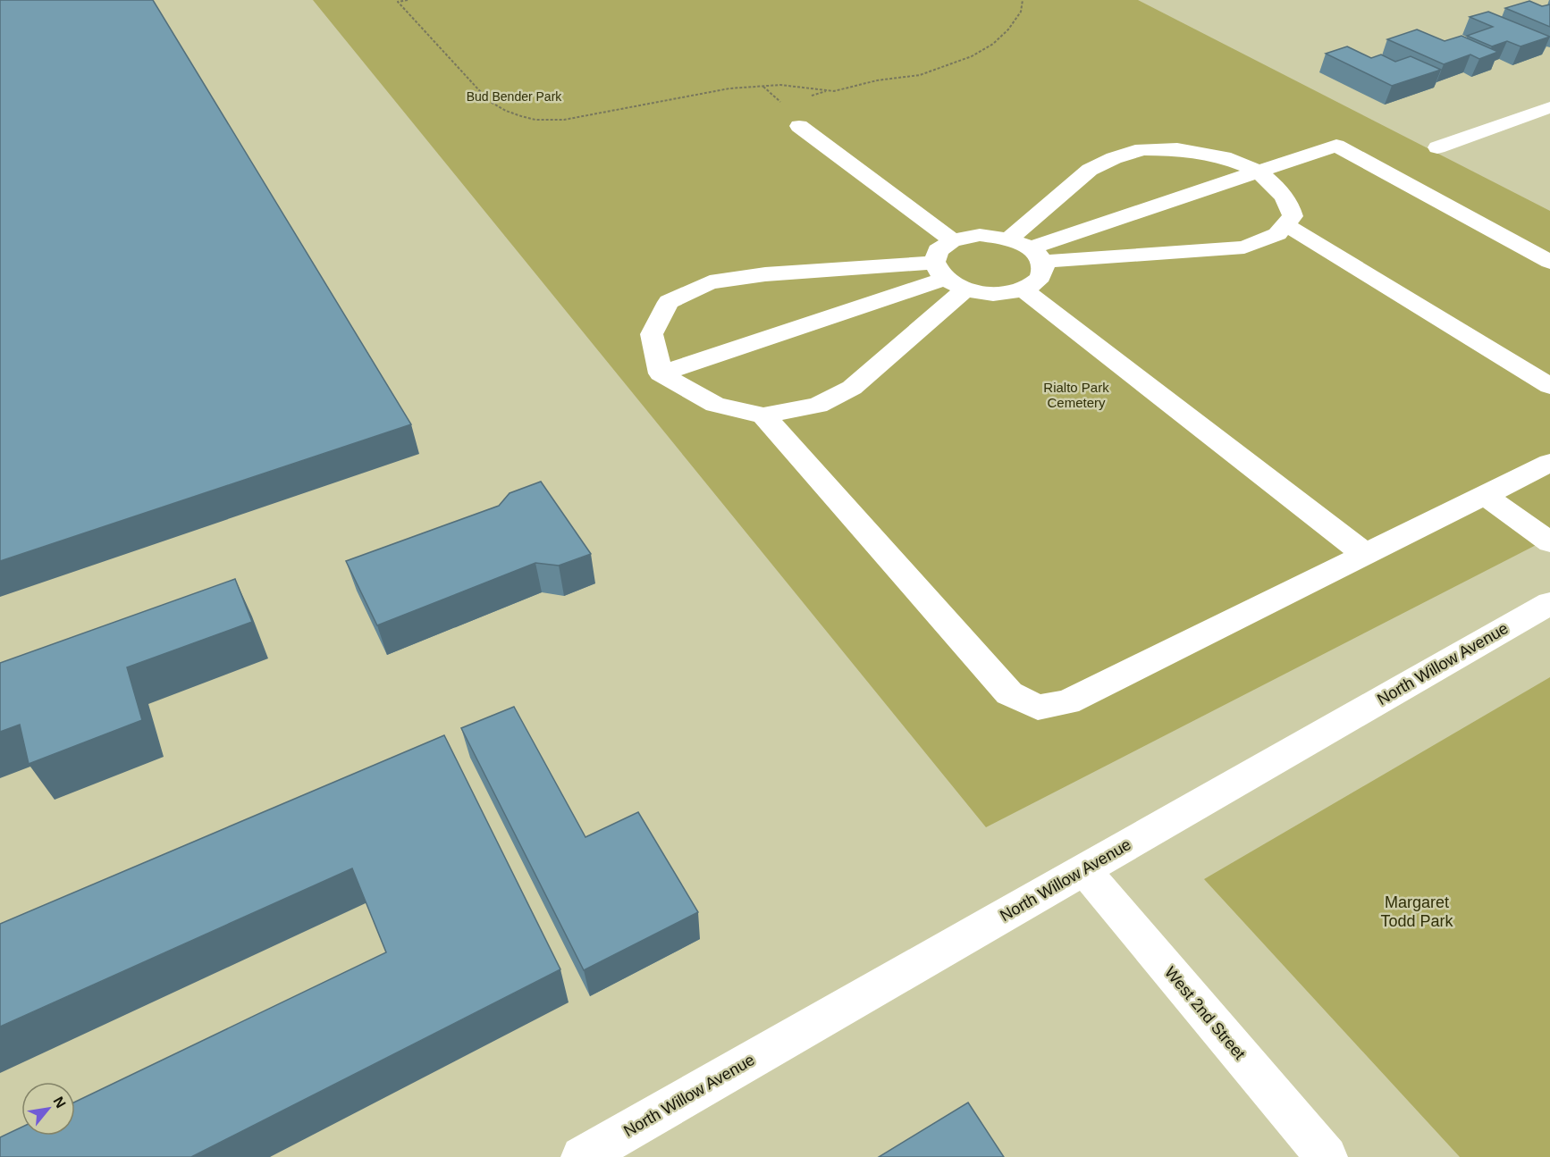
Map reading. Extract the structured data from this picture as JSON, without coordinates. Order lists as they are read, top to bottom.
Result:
{
  "streets": {
    "street": ["North Willow Avenue", "West 2nd Street"]
  },
  "crossings": [
    ["North Willow Avenue", "West 2nd Street"]
  ],
  "parks": ["Bud Bender Park", "Rialto Park Cemetery", "Margaret Todd Park"],
  "north": "top right"
}
